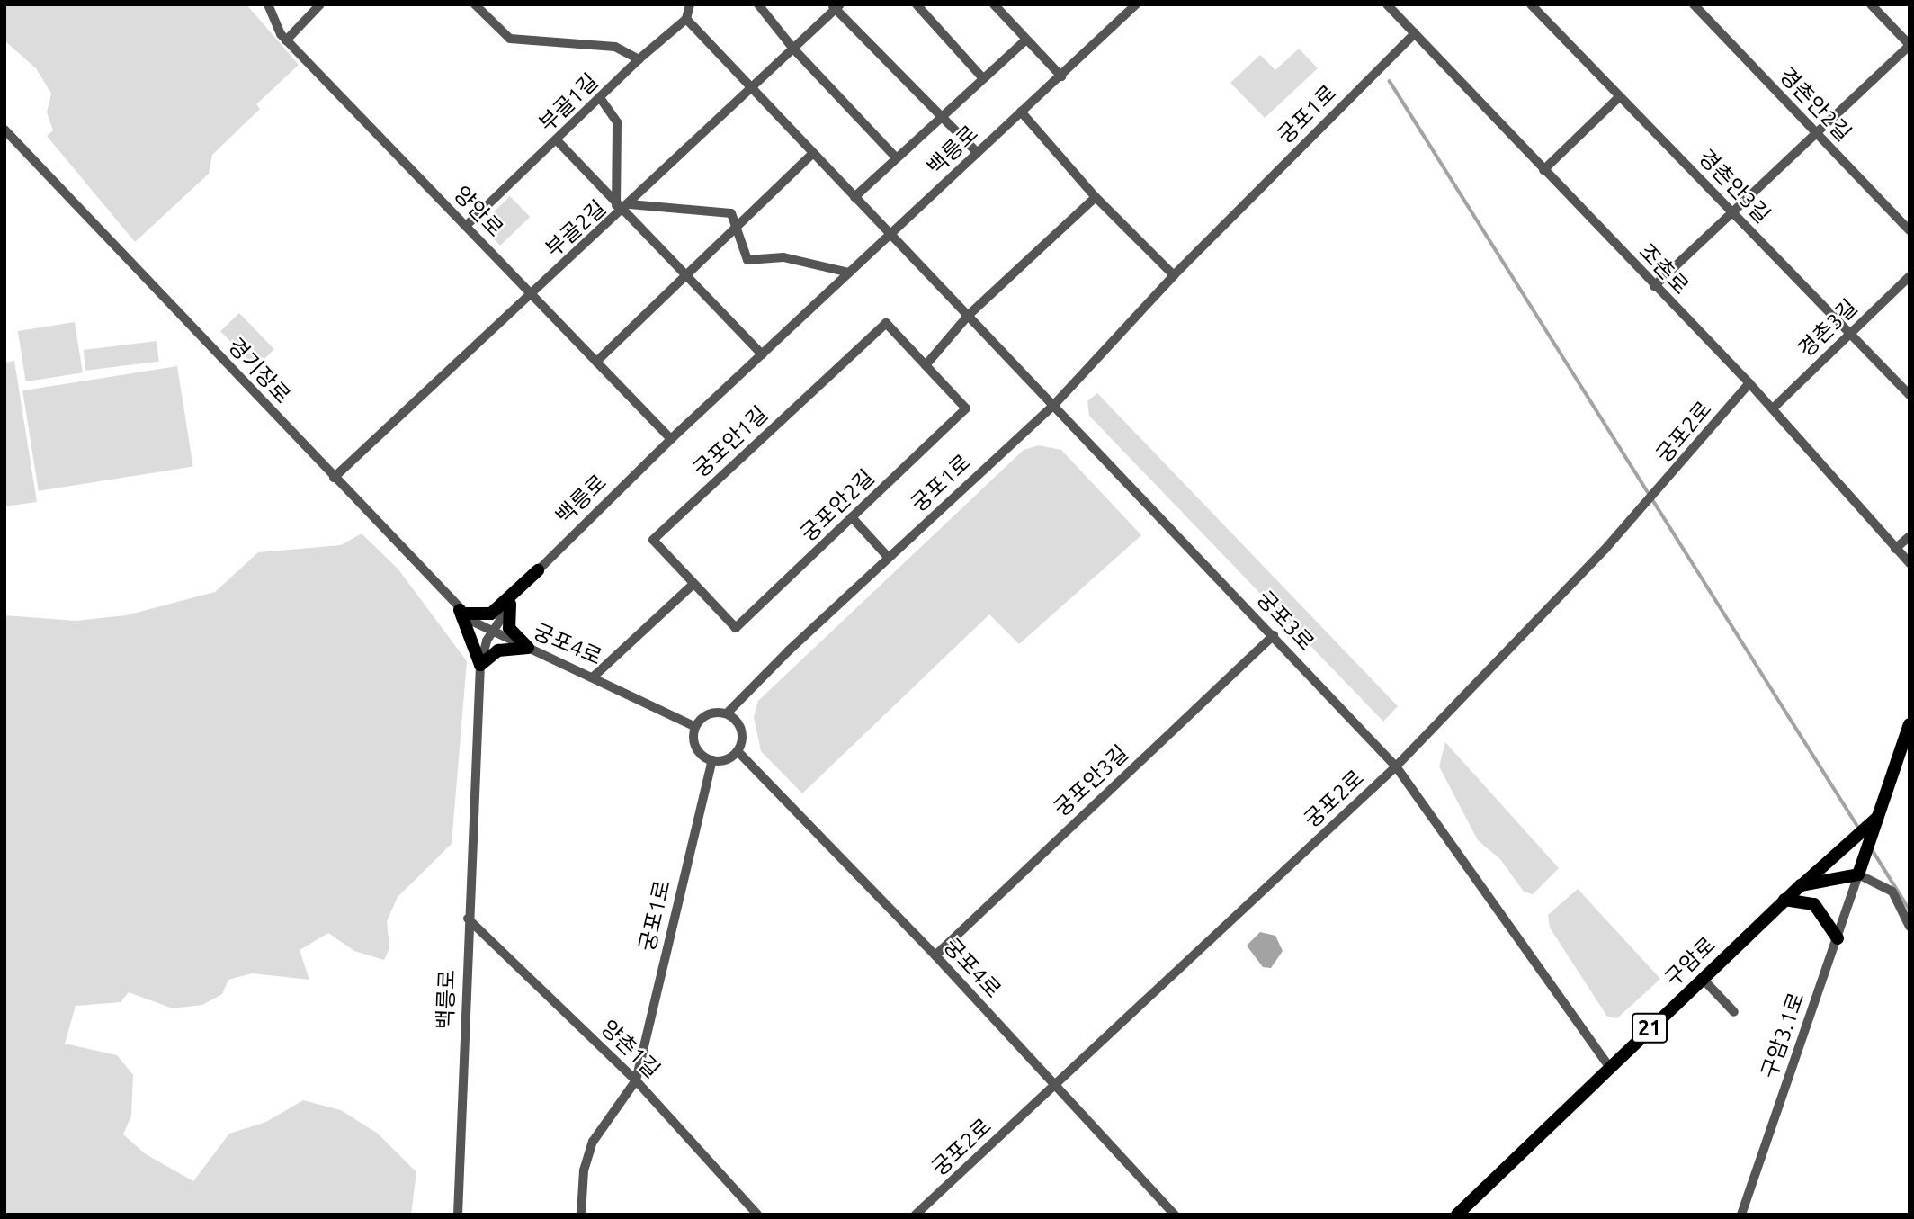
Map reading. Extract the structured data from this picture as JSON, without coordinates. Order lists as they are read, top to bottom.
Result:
{
  "streets": {
    "main road": ["구암로", "21"],
    "street": [
      "부골1길",
      "경촌안2길",
      "궁포1로",
      "백릉로",
      "경촌안3길",
      "양안로",
      "부골2길",
      "조촌로",
      "경촌3길",
      "경기장로",
      "궁포2로",
      "궁포안1길",
      "궁포안2길",
      "궁포3로",
      "궁포4로",
      "궁포안3길",
      "구암3.1로",
      "양촌1길"
    ]
  },
  "crossings": [
    ["부골1길", "양안로"],
    ["부골1길", "궁포3로"],
    ["궁포1로", "조촌로"],
    ["궁포1로", "궁포3로"],
    ["궁포1로", "궁포4로"],
    ["궁포1로", "양촌1길"],
    ["백릉로", "양안로"],
    ["백릉로", "경기장로"],
    ["백릉로", "궁포3로"],
    ["백릉로", "궁포4로"],
    ["백릉로", "양촌1길"],
    ["경촌안3길", "경촌3길"],
    ["양안로", "부골2길"],
    ["부골2길", "경기장로"],
    ["부골2길", "궁포3로"],
    ["조촌로", "경촌3길"],
    ["조촌로", "궁포2로"],
    ["경기장로", "궁포4로"],
    ["궁포2로", "궁포3로"],
    ["궁포2로", "궁포4로"],
    ["궁포안1길", "궁포안2길"],
    ["궁포3로", "궁포안3길"],
    ["궁포3로", "구암로"],
    ["궁포4로", "궁포안3길"]
  ]
}
